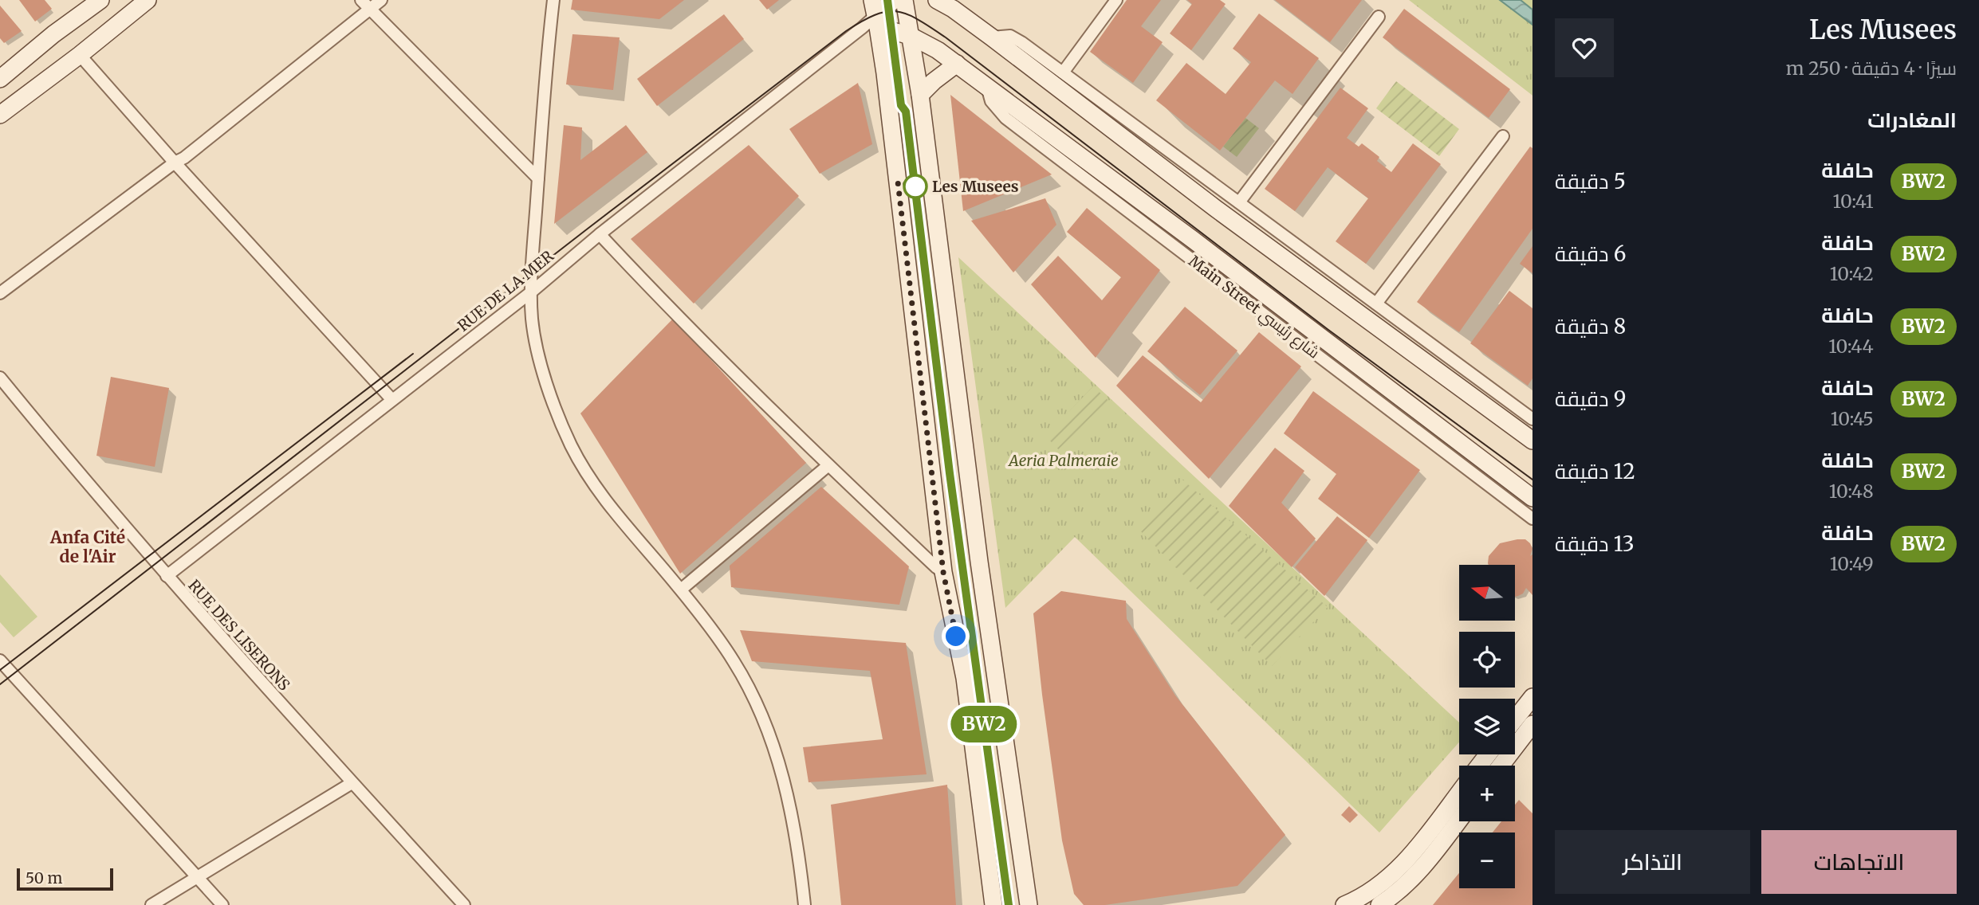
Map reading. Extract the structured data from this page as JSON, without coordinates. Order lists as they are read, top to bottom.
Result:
{
  "streets": {
    "main road": ["Main Street شارع رئيسي"],
    "street": ["RUE DE LA MER", "RUE DES LISERONS"]
  },
  "crossings": [
    ["RUE DE LA MER", "Main Street شارع رئيسي"],
    ["RUE DE LA MER", "RUE DES LISERONS"]
  ],
  "districts": ["Anfa Cité de l'Air"],
  "parks": ["Aeria Palmeraie"],
  "places": ["Les Musees"],
  "lines": ["bus line BW2"],
  "scale_bar": "50 m",
  "north": "left",
  "page": {
    "heading": [
      ["Les Musees", "سيرًا · 4 دقيقة · 250 m"],
      "المغادرات"
    ],
    "on_map": "BW2",
    "list": [
      {
        "mark": "BW2",
        "name": "حافلة",
        "note": "10:41",
        "value": "5 دقيقة"
      },
      {
        "mark": "BW2",
        "name": "حافلة",
        "note": "10:42",
        "value": "6 دقيقة"
      },
      {
        "mark": "BW2",
        "name": "حافلة",
        "note": "10:44",
        "value": "8 دقيقة"
      },
      {
        "mark": "BW2",
        "name": "حافلة",
        "note": "10:45",
        "value": "9 دقيقة"
      },
      {
        "mark": "BW2",
        "name": "حافلة",
        "note": "10:48",
        "value": "12 دقيقة"
      },
      {
        "mark": "BW2",
        "name": "حافلة",
        "note": "10:49",
        "value": "13 دقيقة"
      }
    ],
    "map_buttons": ["+", "−"],
    "buttons": ["الاتجاهات", "التذاكر"],
    "scale": "50 m"
  }
}
